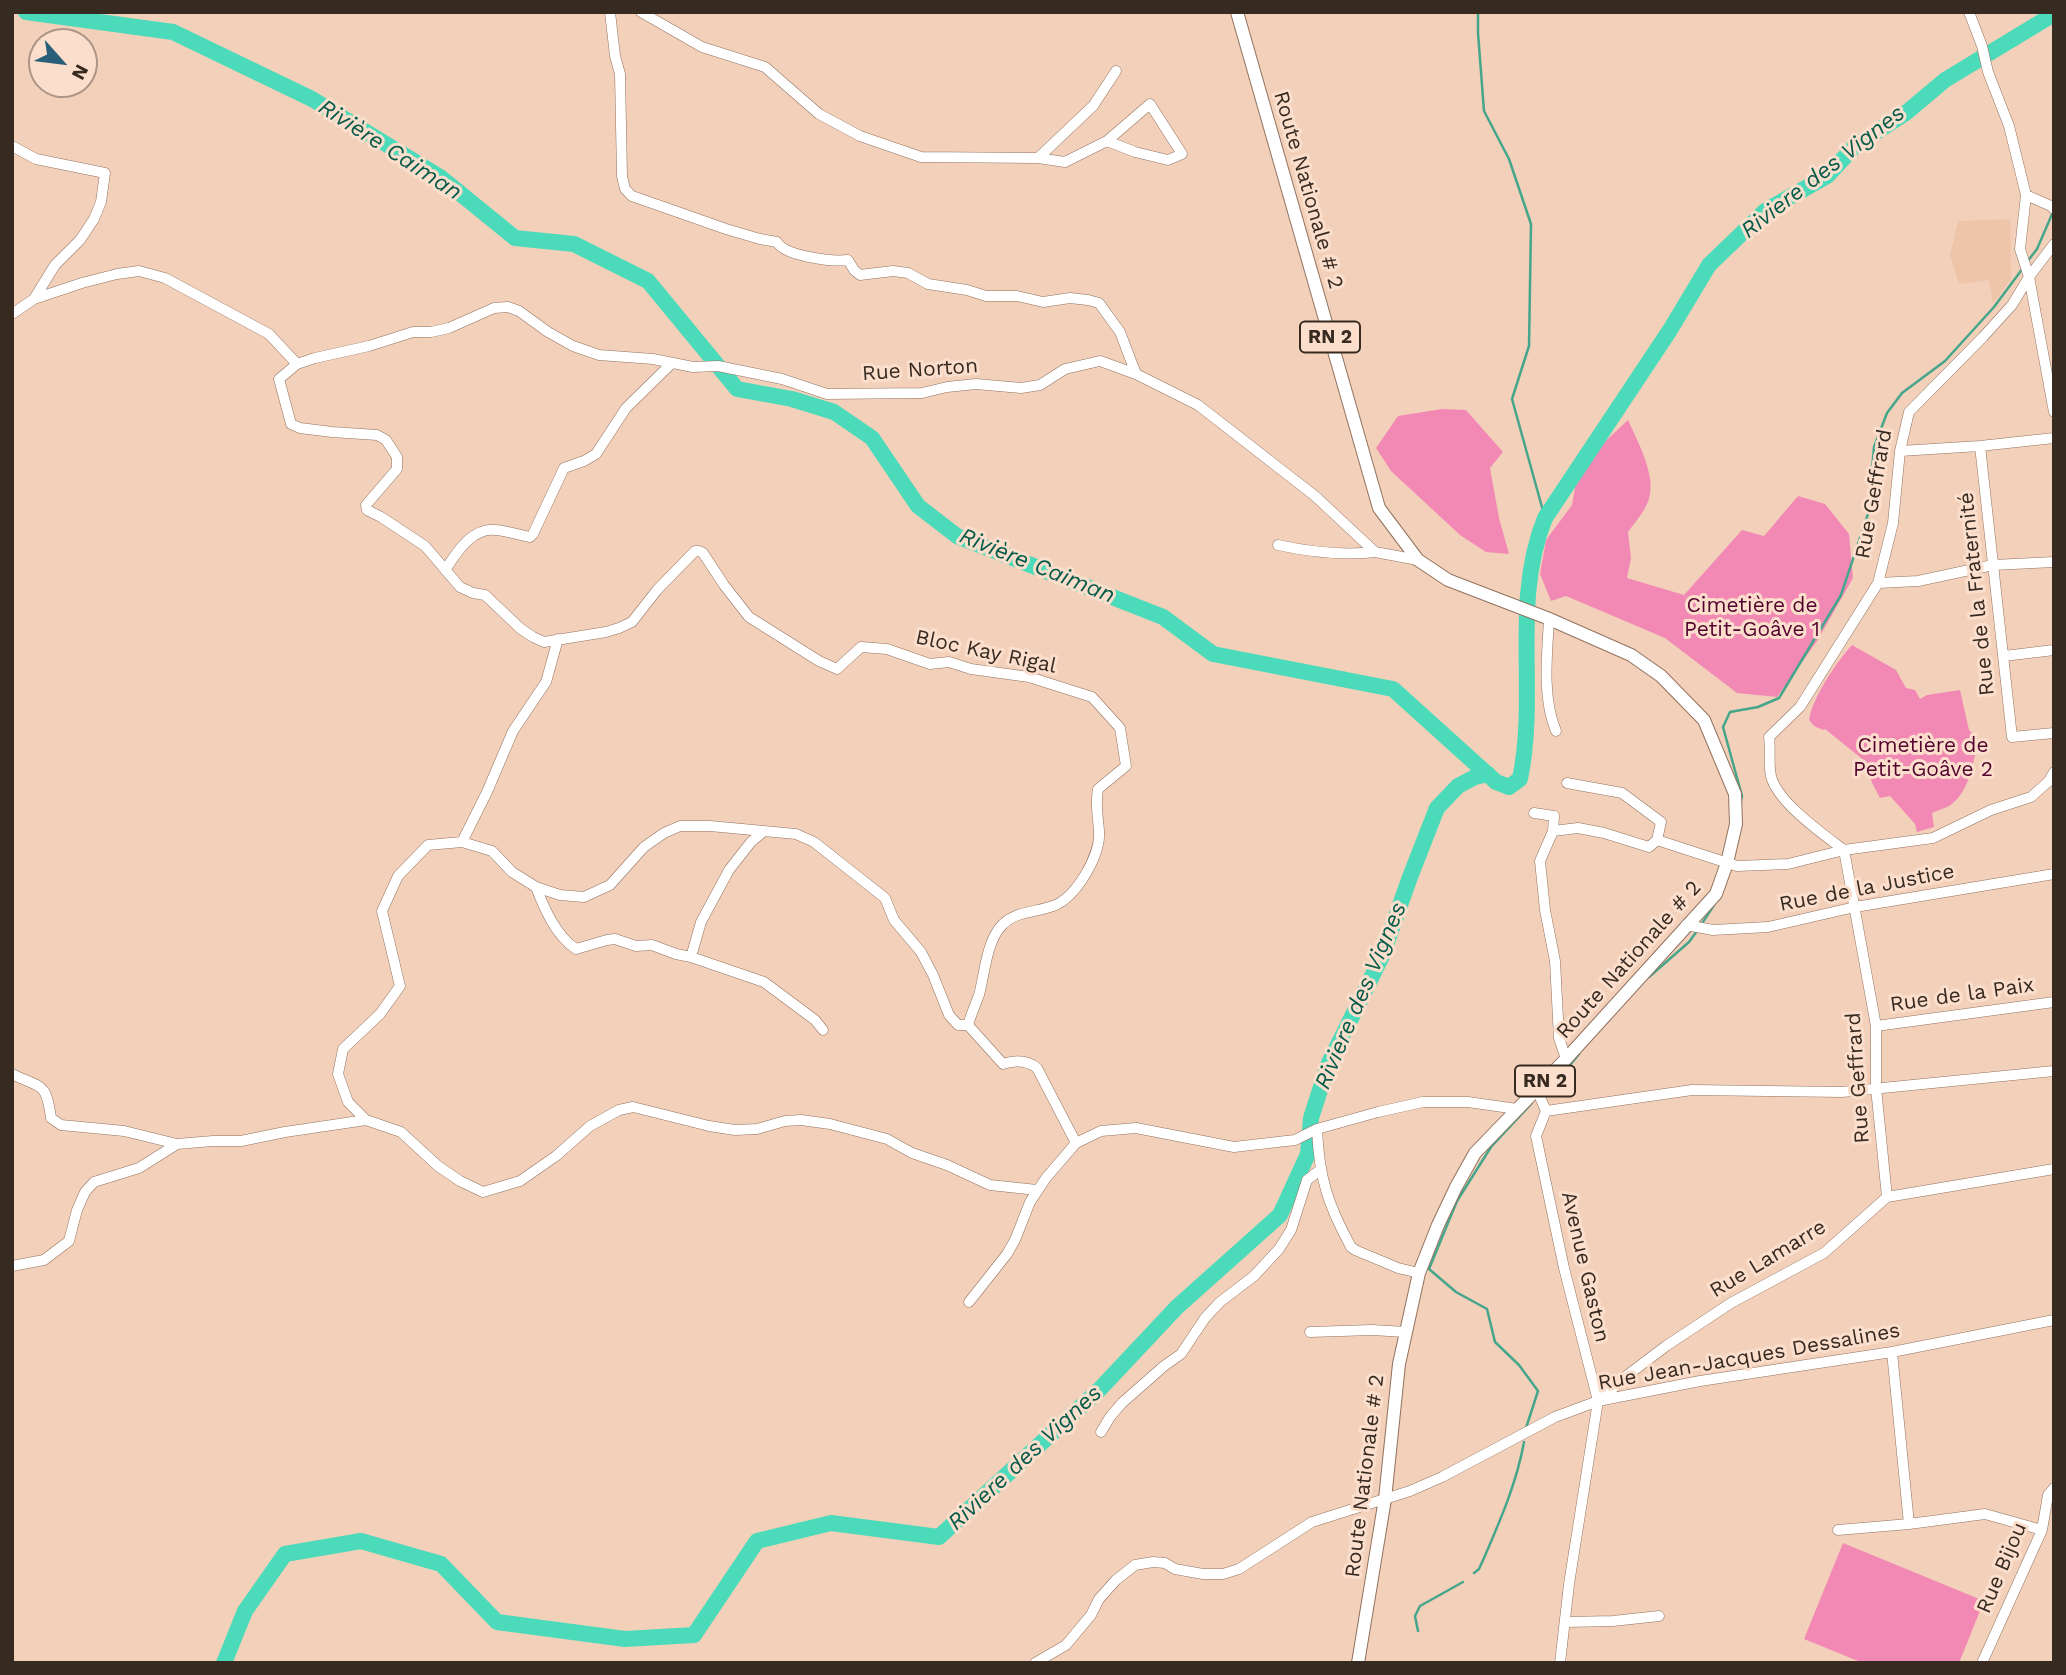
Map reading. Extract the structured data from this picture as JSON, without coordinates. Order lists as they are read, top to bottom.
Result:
{
  "streets": {
    "main road": ["Route Nationale # 2", "RN 2"],
    "street": [
      "Rue Norton",
      "Rue Geffrard",
      "Rue de la Fraternité",
      "Bloc Kay Rigal",
      "Rue de la Justice",
      "Rue de la Paix",
      "Rue Lamarre",
      "Avenue Gaston",
      "Rue Jean-Jacques Dessalines",
      "Rue Bijou"
    ]
  },
  "crossings": [
    ["Route Nationale # 2", "Rue de la Justice"],
    ["Route Nationale # 2", "Rue Jean-Jacques Dessalines"],
    ["Rue Geffrard", "Rue de la Justice"],
    ["Rue Geffrard", "Rue de la Paix"],
    ["Rue Geffrard", "Rue Lamarre"],
    ["Rue Lamarre", "Avenue Gaston"],
    ["Rue Lamarre", "Rue Jean-Jacques Dessalines"],
    ["Avenue Gaston", "Rue Jean-Jacques Dessalines"]
  ],
  "water": ["Rivière Caiman", "Riviere des Vignes"],
  "parks": ["Cimetière de Petit-Goâve 1", "Cimetière de Petit-Goâve 2"],
  "north": "bottom right"
}
